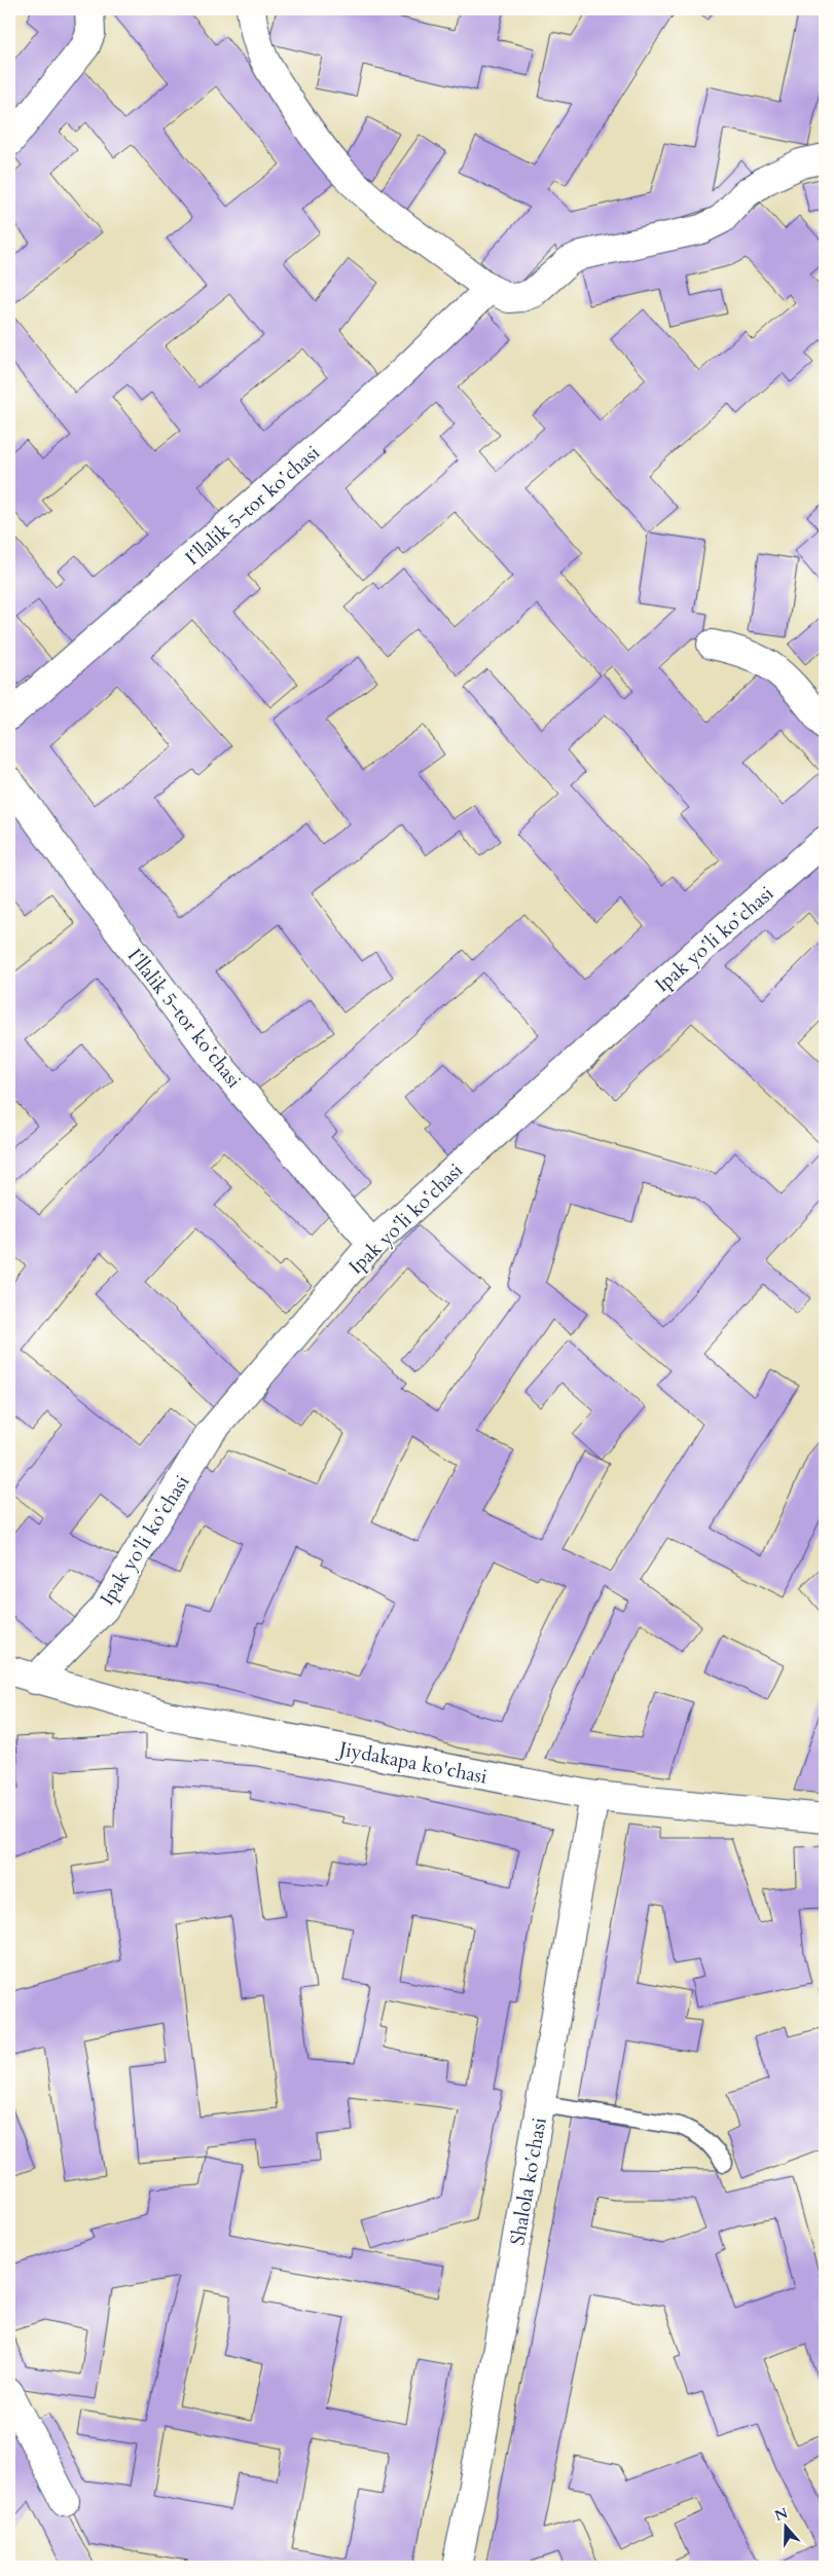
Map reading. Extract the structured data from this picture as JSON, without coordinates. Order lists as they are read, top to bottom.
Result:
{
  "streets": {
    "street": [
      "Iʻllalik 5-tor koʻchasi",
      "Ipak yoʻli koʻchasi",
      "Jiydakapa ko'chasi",
      "Shalola koʻchasi"
    ]
  },
  "crossings": [
    ["Iʻllalik 5-tor koʻchasi", "Ipak yoʻli koʻchasi"],
    ["Ipak yoʻli koʻchasi", "Jiydakapa ko'chasi"],
    ["Jiydakapa ko'chasi", "Shalola koʻchasi"]
  ],
  "north": "top"
}
